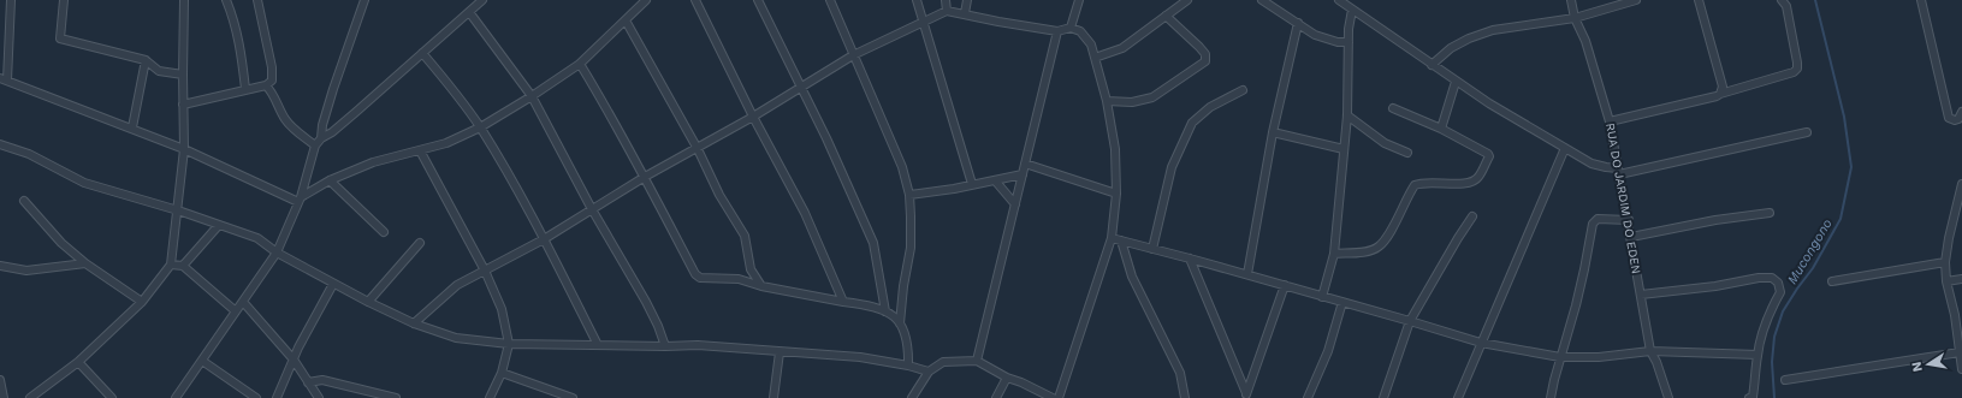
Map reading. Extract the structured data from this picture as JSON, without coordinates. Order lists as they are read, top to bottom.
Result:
{
  "streets": {
    "street": ["RUA DO JARDIM DO EDEN"]
  },
  "water": ["Mucongono"],
  "north": "left"
}
